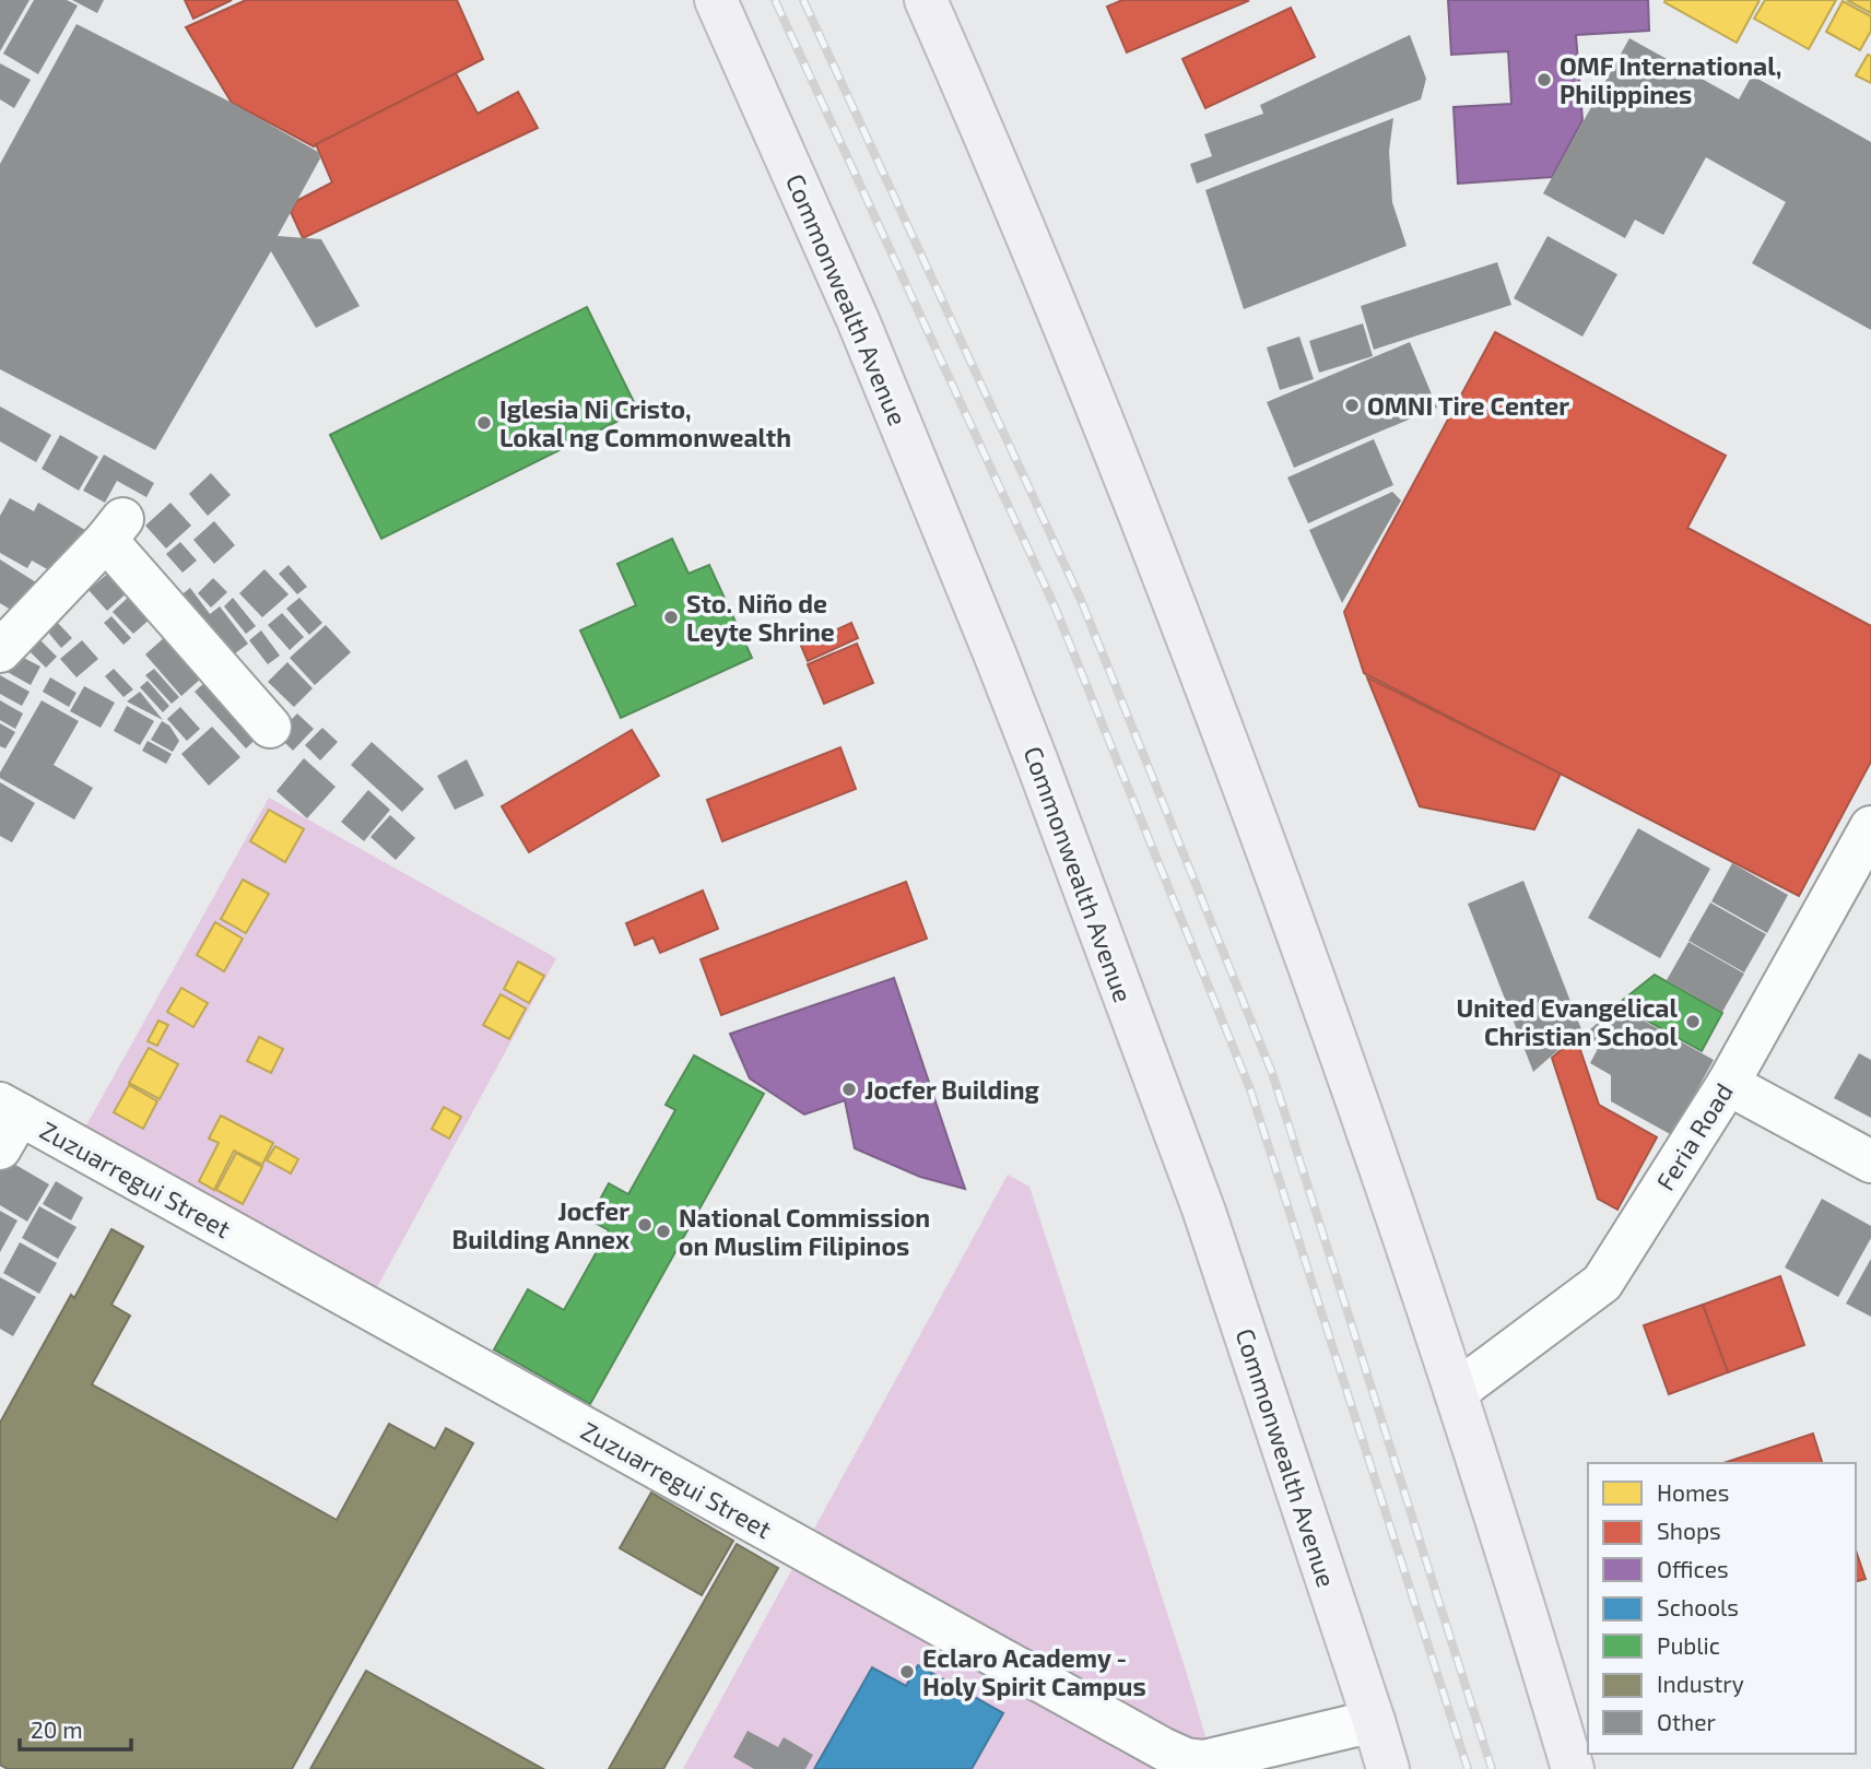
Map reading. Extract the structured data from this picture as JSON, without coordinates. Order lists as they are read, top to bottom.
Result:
{
  "streets": {
    "main road": ["Commonwealth Avenue"],
    "street": ["Feria Road", "Zuzuarregui Street"]
  },
  "crossings": [
    ["Commonwealth Avenue", "Zuzuarregui Street"]
  ],
  "places": [
    "OMF International, Philippines",
    "OMNI Tire Center",
    "Iglesia Ni Cristo, Lokal ng Commonwealth",
    "Sto. Niño de Leyte Shrine",
    "United Evangelical Christian School",
    "Jocfer Building",
    "Jocfer Building Annex",
    "National Commission on Muslim Filipinos",
    "Eclaro Academy - Holy Spirit Campus"
  ],
  "legend": [
    "Homes",
    "Shops",
    "Offices",
    "Schools",
    "Public",
    "Industry",
    "Other"
  ],
  "scale_bar": "20 m"
}
